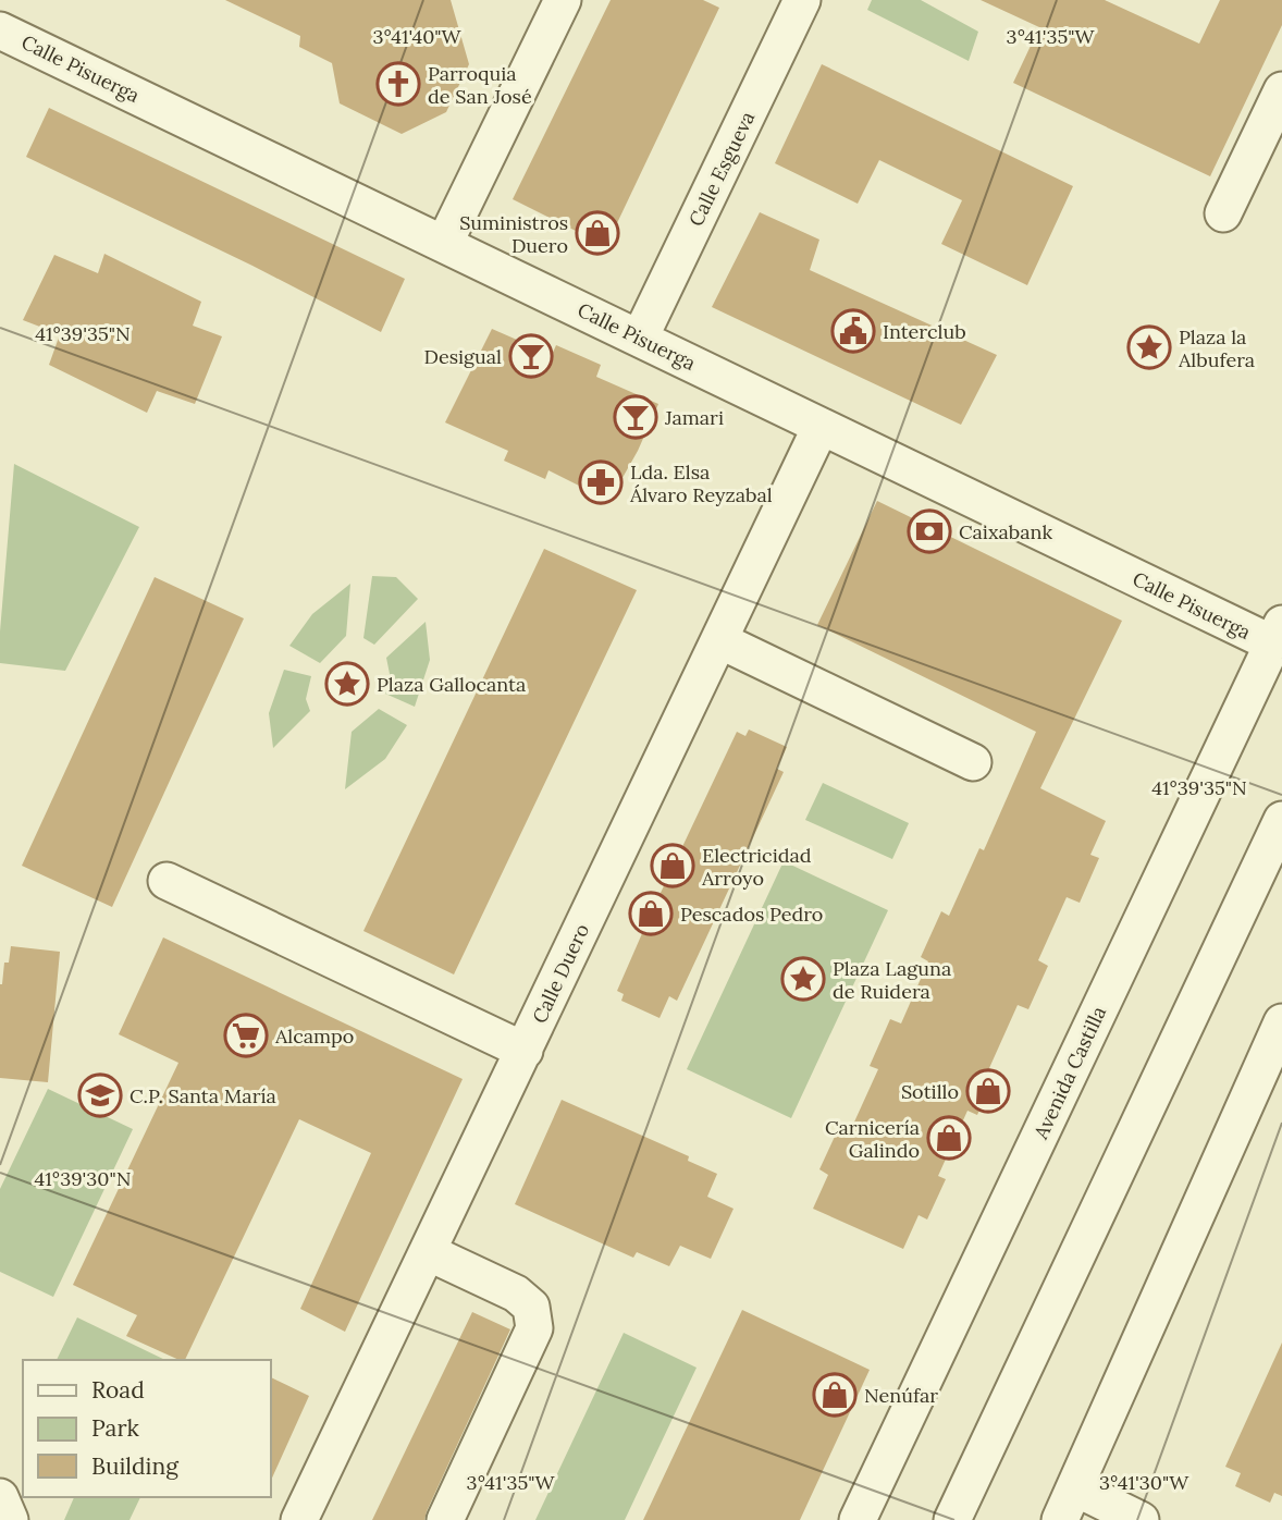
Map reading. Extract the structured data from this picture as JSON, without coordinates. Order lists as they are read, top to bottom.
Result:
{
  "streets": {
    "street": [
      "Calle Pisuerga",
      "Calle Esgueva",
      "Calle Duero",
      "Avenida Castilla"
    ]
  },
  "crossings": [
    ["Calle Pisuerga", "Calle Esgueva"],
    ["Calle Pisuerga", "Calle Duero"],
    ["Calle Pisuerga", "Avenida Castilla"]
  ],
  "places": {
    "church": ["Parroquia de San José"],
    "shop": [
      "Suministros Duero",
      "Electricidad Arroyo",
      "Pescados Pedro",
      "Sotillo",
      "Carnicería Galindo",
      "Nenúfar"
    ],
    "public building": ["Interclub"],
    "place": ["Plaza la Albufera", "Plaza Gallocanta", "Plaza Laguna de Ruidera"],
    "bar": ["Desigual", "Jamari"],
    "pharmacy": ["Lda. Elsa Álvaro Reyzabal"],
    "bank": ["Caixabank"],
    "supermarket": ["Alcampo"],
    "school or university": ["C.P. Santa María"]
  },
  "legend": ["Road", "Park", "Building"],
  "coordinates": [
    "3°41'40\"W",
    "3°41'35\"W",
    "41°39'35\"N",
    "41°39'30\"N",
    "3°41'30\"W"
  ]
}
